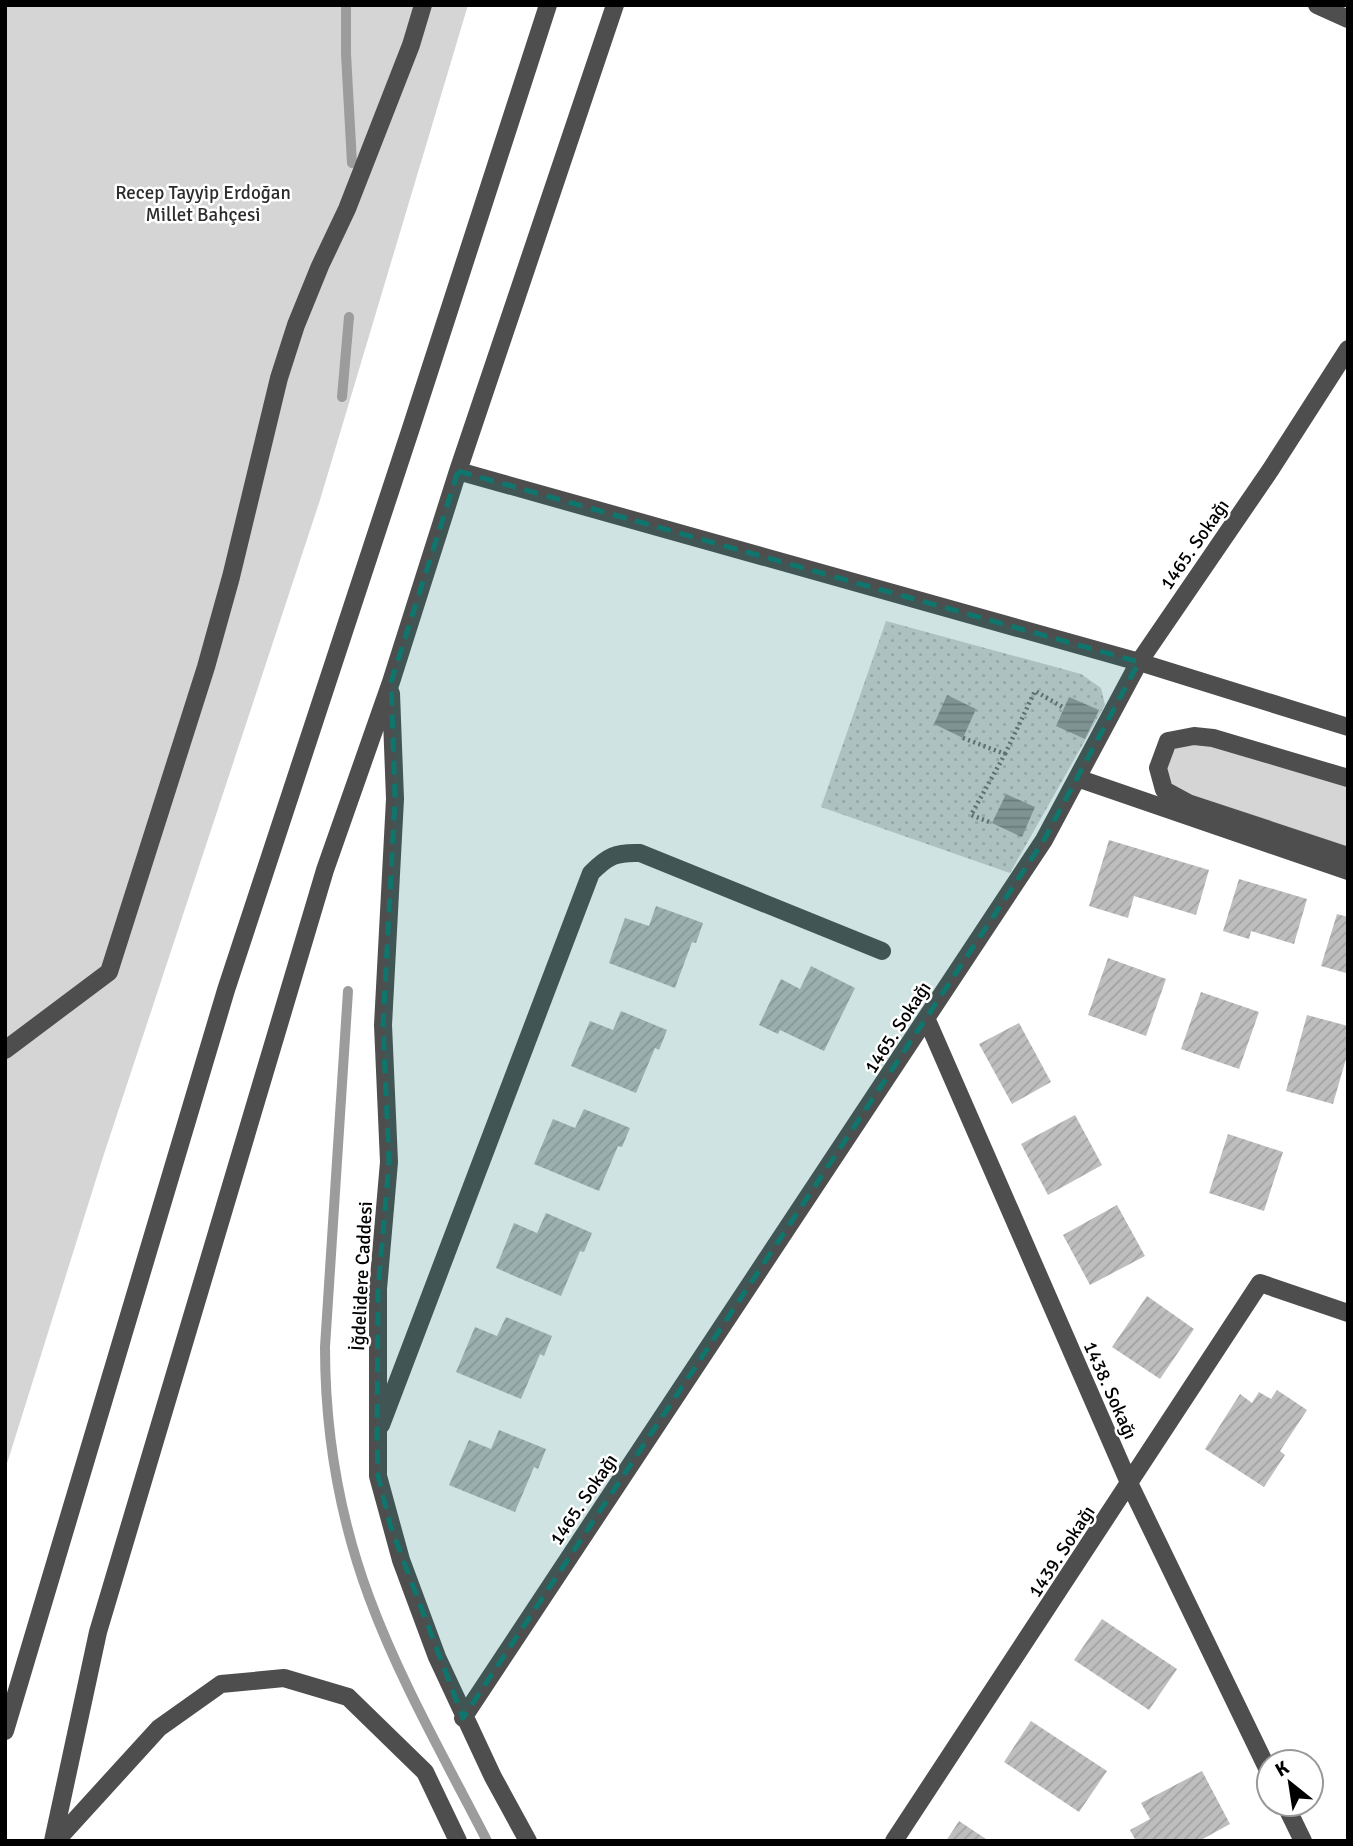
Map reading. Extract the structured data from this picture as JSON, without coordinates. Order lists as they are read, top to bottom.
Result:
{
  "streets": {
    "street": [
      "1465. Sokağı",
      "İğdelidere Caddesi",
      "1438. Sokağı",
      "1439. Sokağı"
    ]
  },
  "crossings": [
    ["1465. Sokağı", "İğdelidere Caddesi"],
    ["1465. Sokağı", "1438. Sokağı"],
    ["1438. Sokağı", "1439. Sokağı"]
  ],
  "parks": ["Recep Tayyip Erdoğan Millet Bahçesi"],
  "north": "top left"
}
